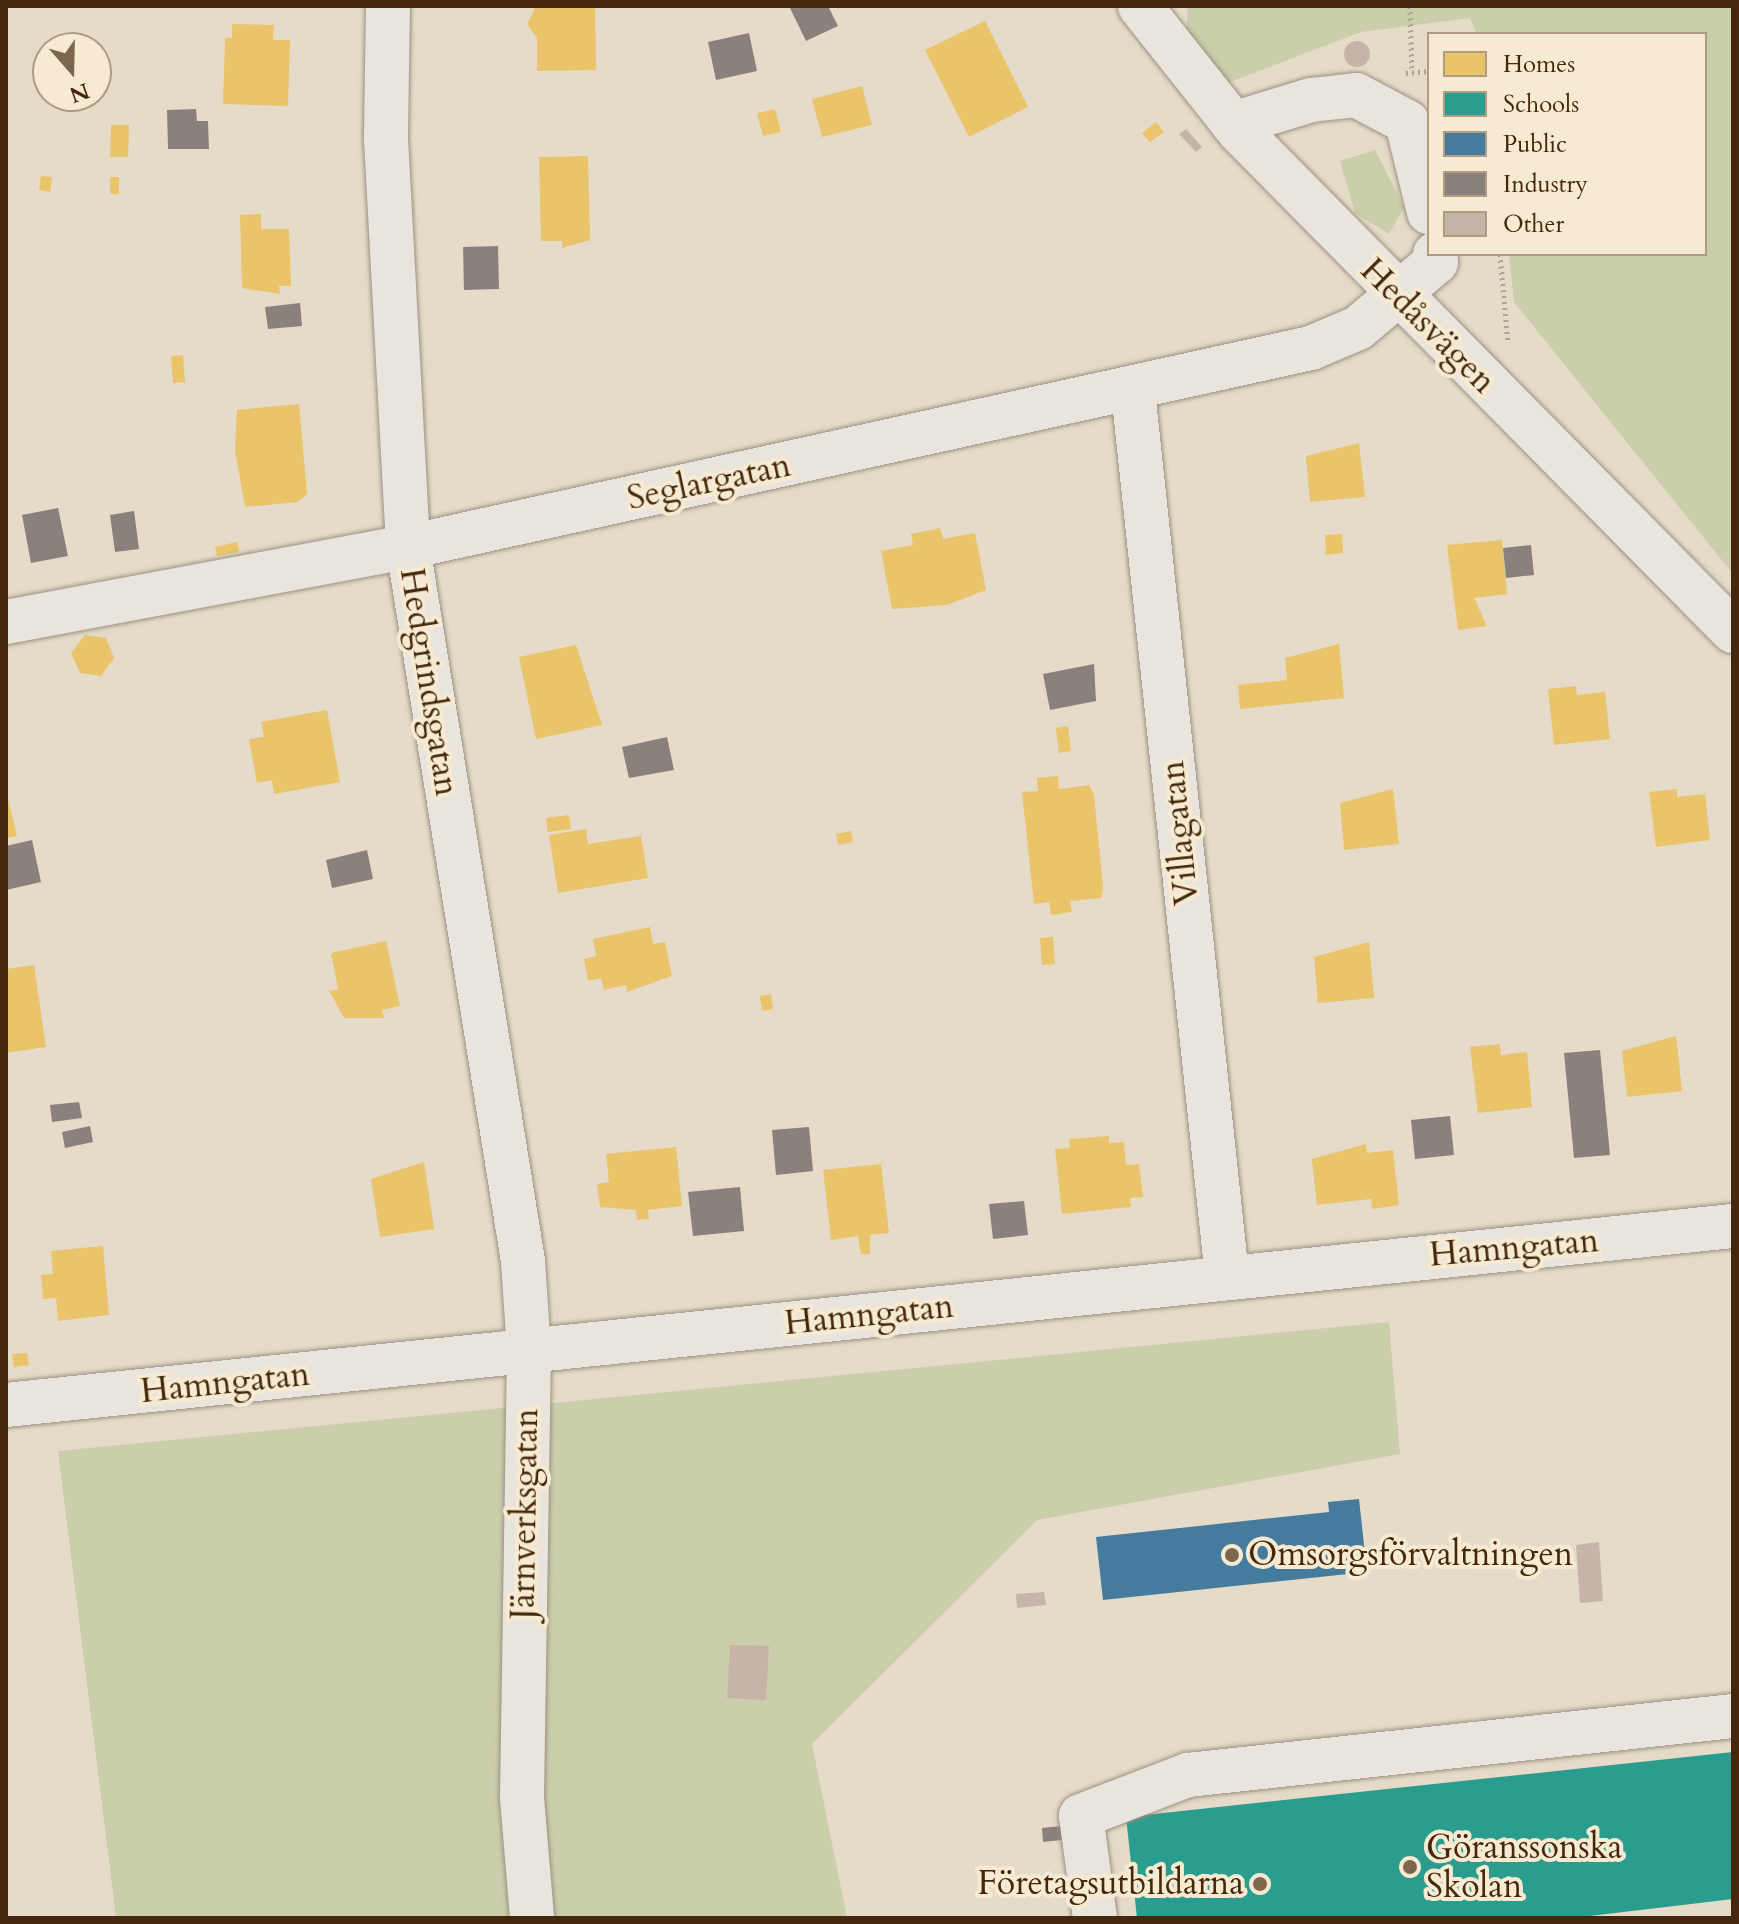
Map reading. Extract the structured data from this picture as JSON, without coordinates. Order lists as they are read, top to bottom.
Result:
{
  "streets": {
    "street": [
      "Hedåsvägen",
      "Seglargatan",
      "Hedgrindsgatan",
      "Villagatan",
      "Hamngatan",
      "Järnverksgatan"
    ]
  },
  "crossings": [
    ["Hedåsvägen", "Seglargatan"],
    ["Seglargatan", "Hedgrindsgatan"],
    ["Seglargatan", "Villagatan"],
    ["Hedgrindsgatan", "Hamngatan"],
    ["Hedgrindsgatan", "Järnverksgatan"],
    ["Villagatan", "Hamngatan"],
    ["Hamngatan", "Järnverksgatan"]
  ],
  "places": ["Omsorgsförvaltningen", "Göranssonska Skolan", "Företagsutbildarna"],
  "legend": [
    "Homes",
    "Schools",
    "Public",
    "Industry",
    "Other"
  ],
  "north": "bottom"
}
